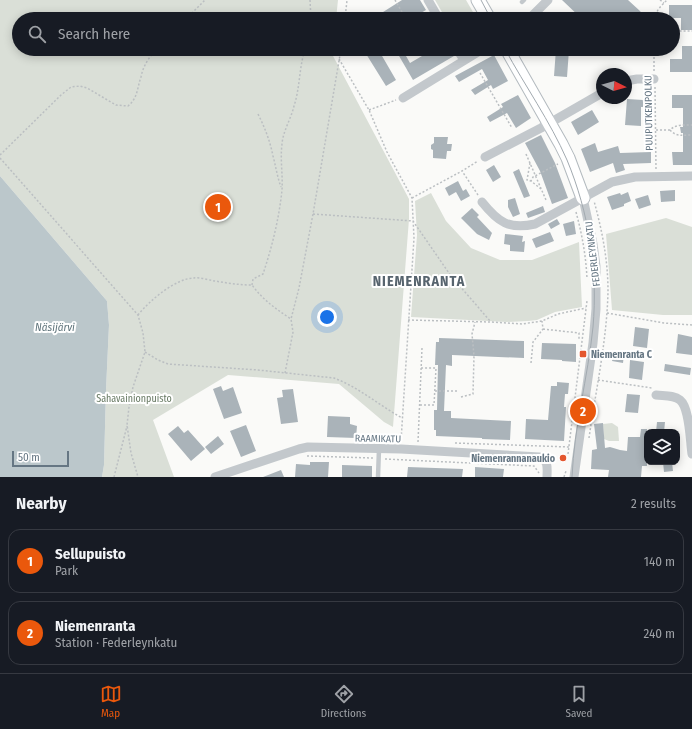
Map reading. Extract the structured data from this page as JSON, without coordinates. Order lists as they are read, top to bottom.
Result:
{
  "streets": {
    "street": ["FEDERLEYNKATU", "RAAMIKATU"],
    "path": ["PUUPUTKENPOLKU"]
  },
  "districts": ["NIEMENRANTA"],
  "water": ["Näsijärvi"],
  "parks": ["Sahavainionpuisto"],
  "places": {
    "transit": ["Niemenranta C"],
    "other": ["Niemenrannanaukio"]
  },
  "scale_bar": "50 m",
  "north": "right",
  "page": {
    "search": "Search here",
    "pins": ["1", "2"],
    "scale": "50 m",
    "heading": ["Nearby", "2 results"],
    "list": [
      {
        "mark": "1",
        "name": "Sellupuisto",
        "note": "Park",
        "value": "140 m"
      },
      {
        "mark": "2",
        "name": "Niemenranta",
        "note": "Station · Federleynkatu",
        "value": "240 m"
      }
    ],
    "nav": ["Map", "Directions", "Saved"]
  }
}
